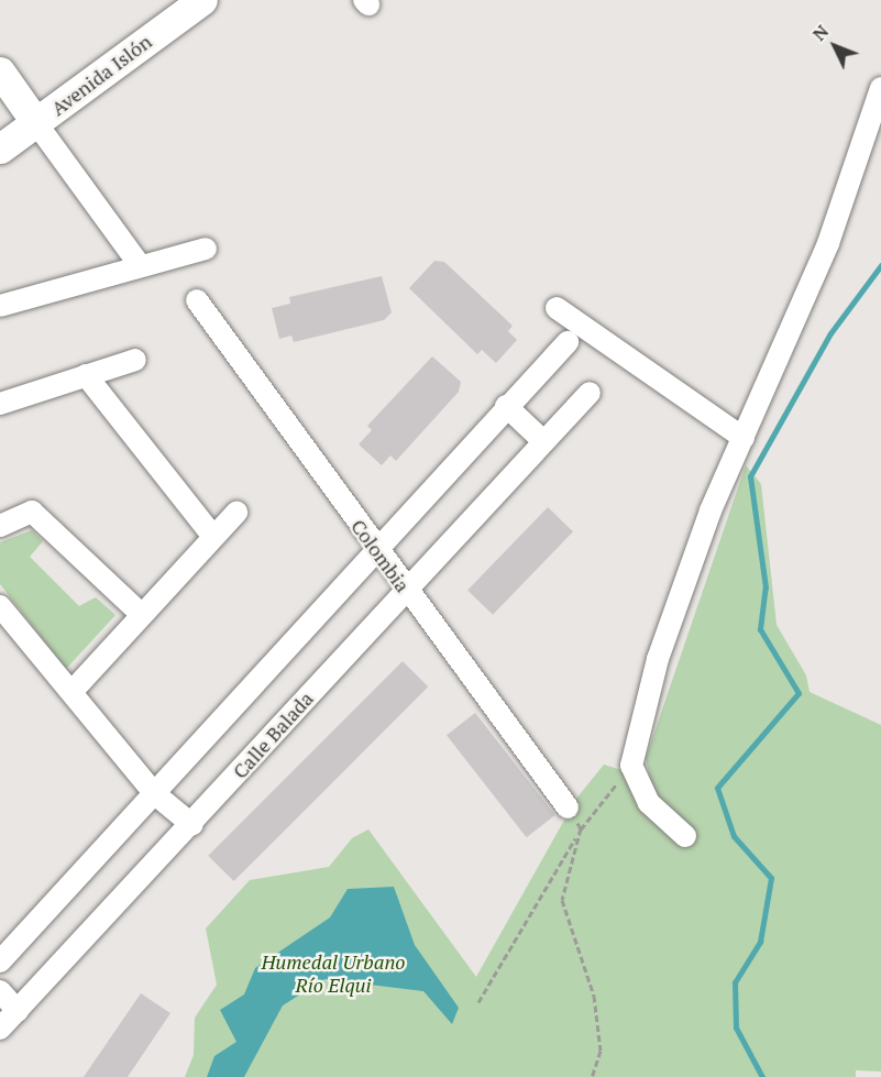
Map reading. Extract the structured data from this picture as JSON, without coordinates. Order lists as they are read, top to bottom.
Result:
{
  "streets": {
    "main road": ["Avenida Islón"],
    "street": ["Colombia", "Calle Balada"]
  },
  "crossings": [
    ["Colombia", "Calle Balada"]
  ],
  "parks": ["Humedal Urbano Río Elqui"],
  "north": "top left"
}
